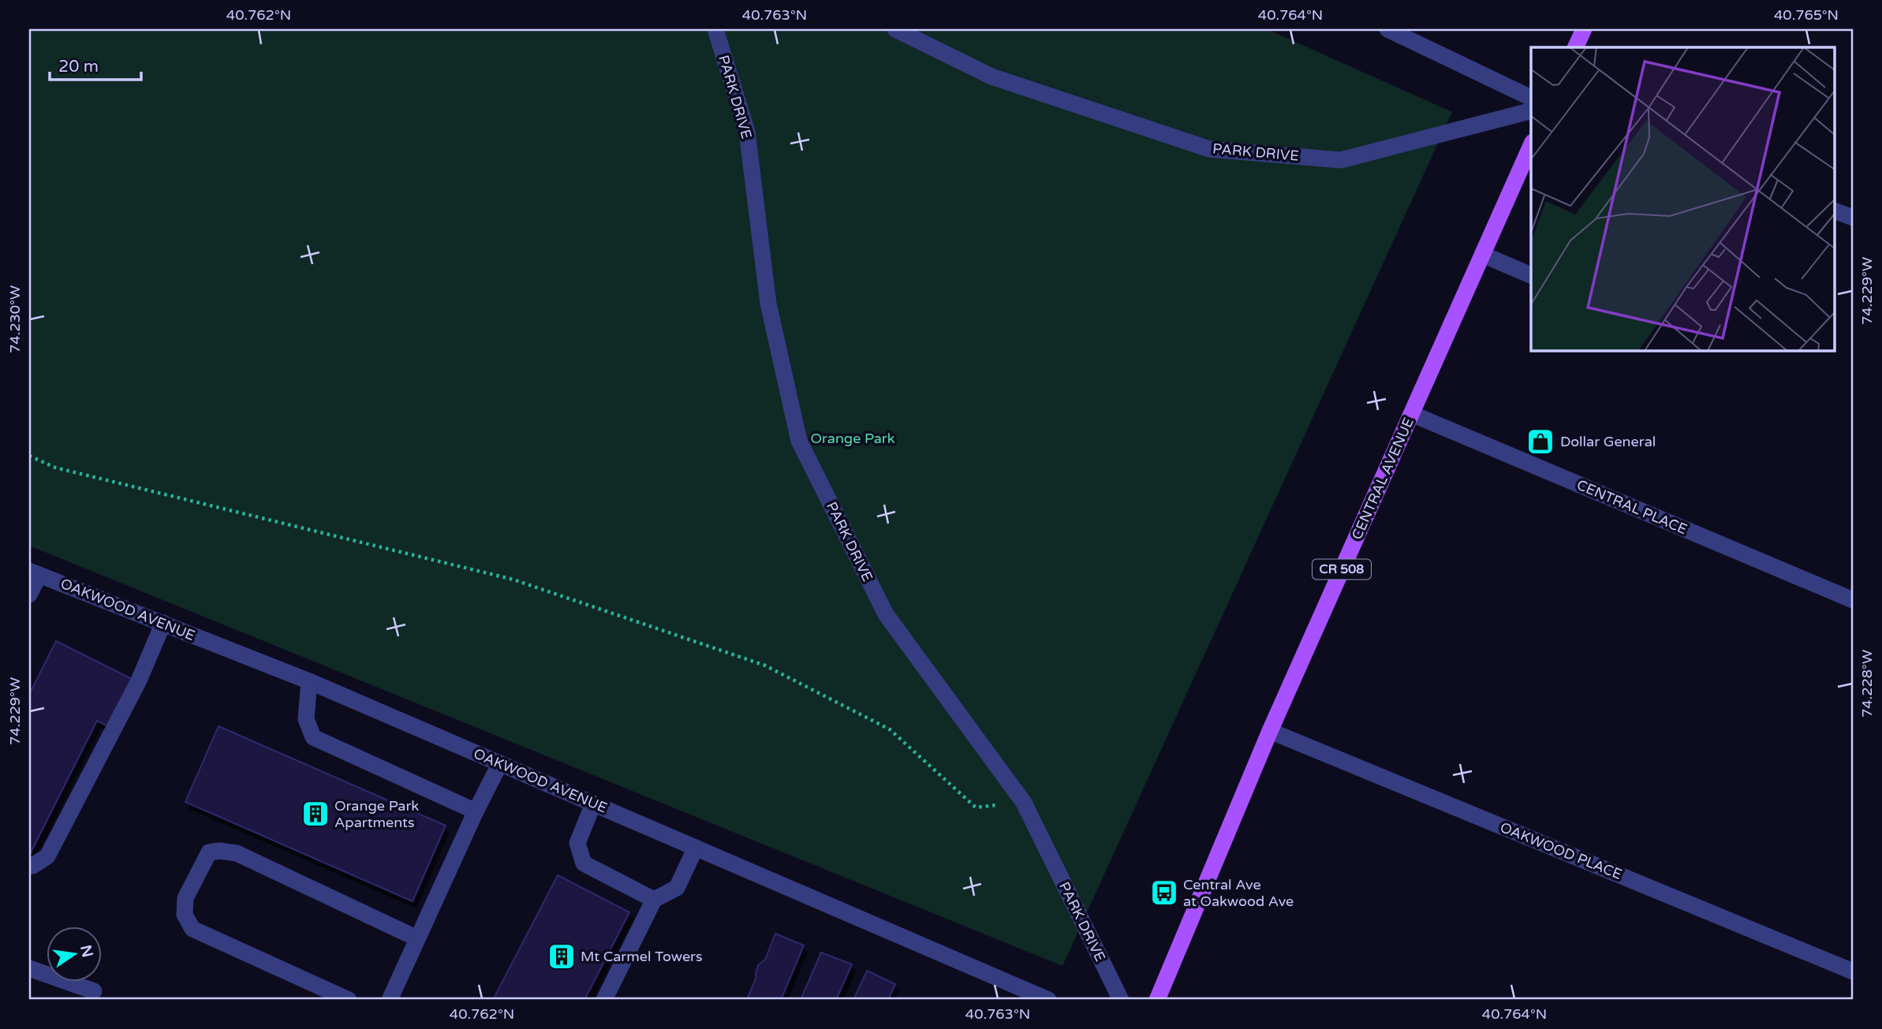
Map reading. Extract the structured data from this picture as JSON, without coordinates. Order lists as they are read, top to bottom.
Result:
{
  "streets": {
    "main road": ["CENTRAL AVENUE", "CR 508"],
    "street": [
      "PARK DRIVE",
      "CENTRAL PLACE",
      "OAKWOOD AVENUE",
      "OAKWOOD PLACE"
    ]
  },
  "crossings": [
    ["CENTRAL AVENUE", "CENTRAL PLACE"],
    ["CENTRAL AVENUE", "OAKWOOD PLACE"]
  ],
  "parks": ["Orange Park"],
  "places": {
    "shop": ["Dollar General"],
    "building": ["Orange Park Apartments", "Mt Carmel Towers"],
    "bus stop": ["Central Ave at Oakwood Ave"]
  },
  "scale_bar": "20 m",
  "north": "right",
  "coordinates": [
    "40.762°N",
    "40.763°N",
    "40.764°N",
    "40.765°N",
    "74.229°W",
    "74.230°W",
    "74.228°W"
  ]
}
